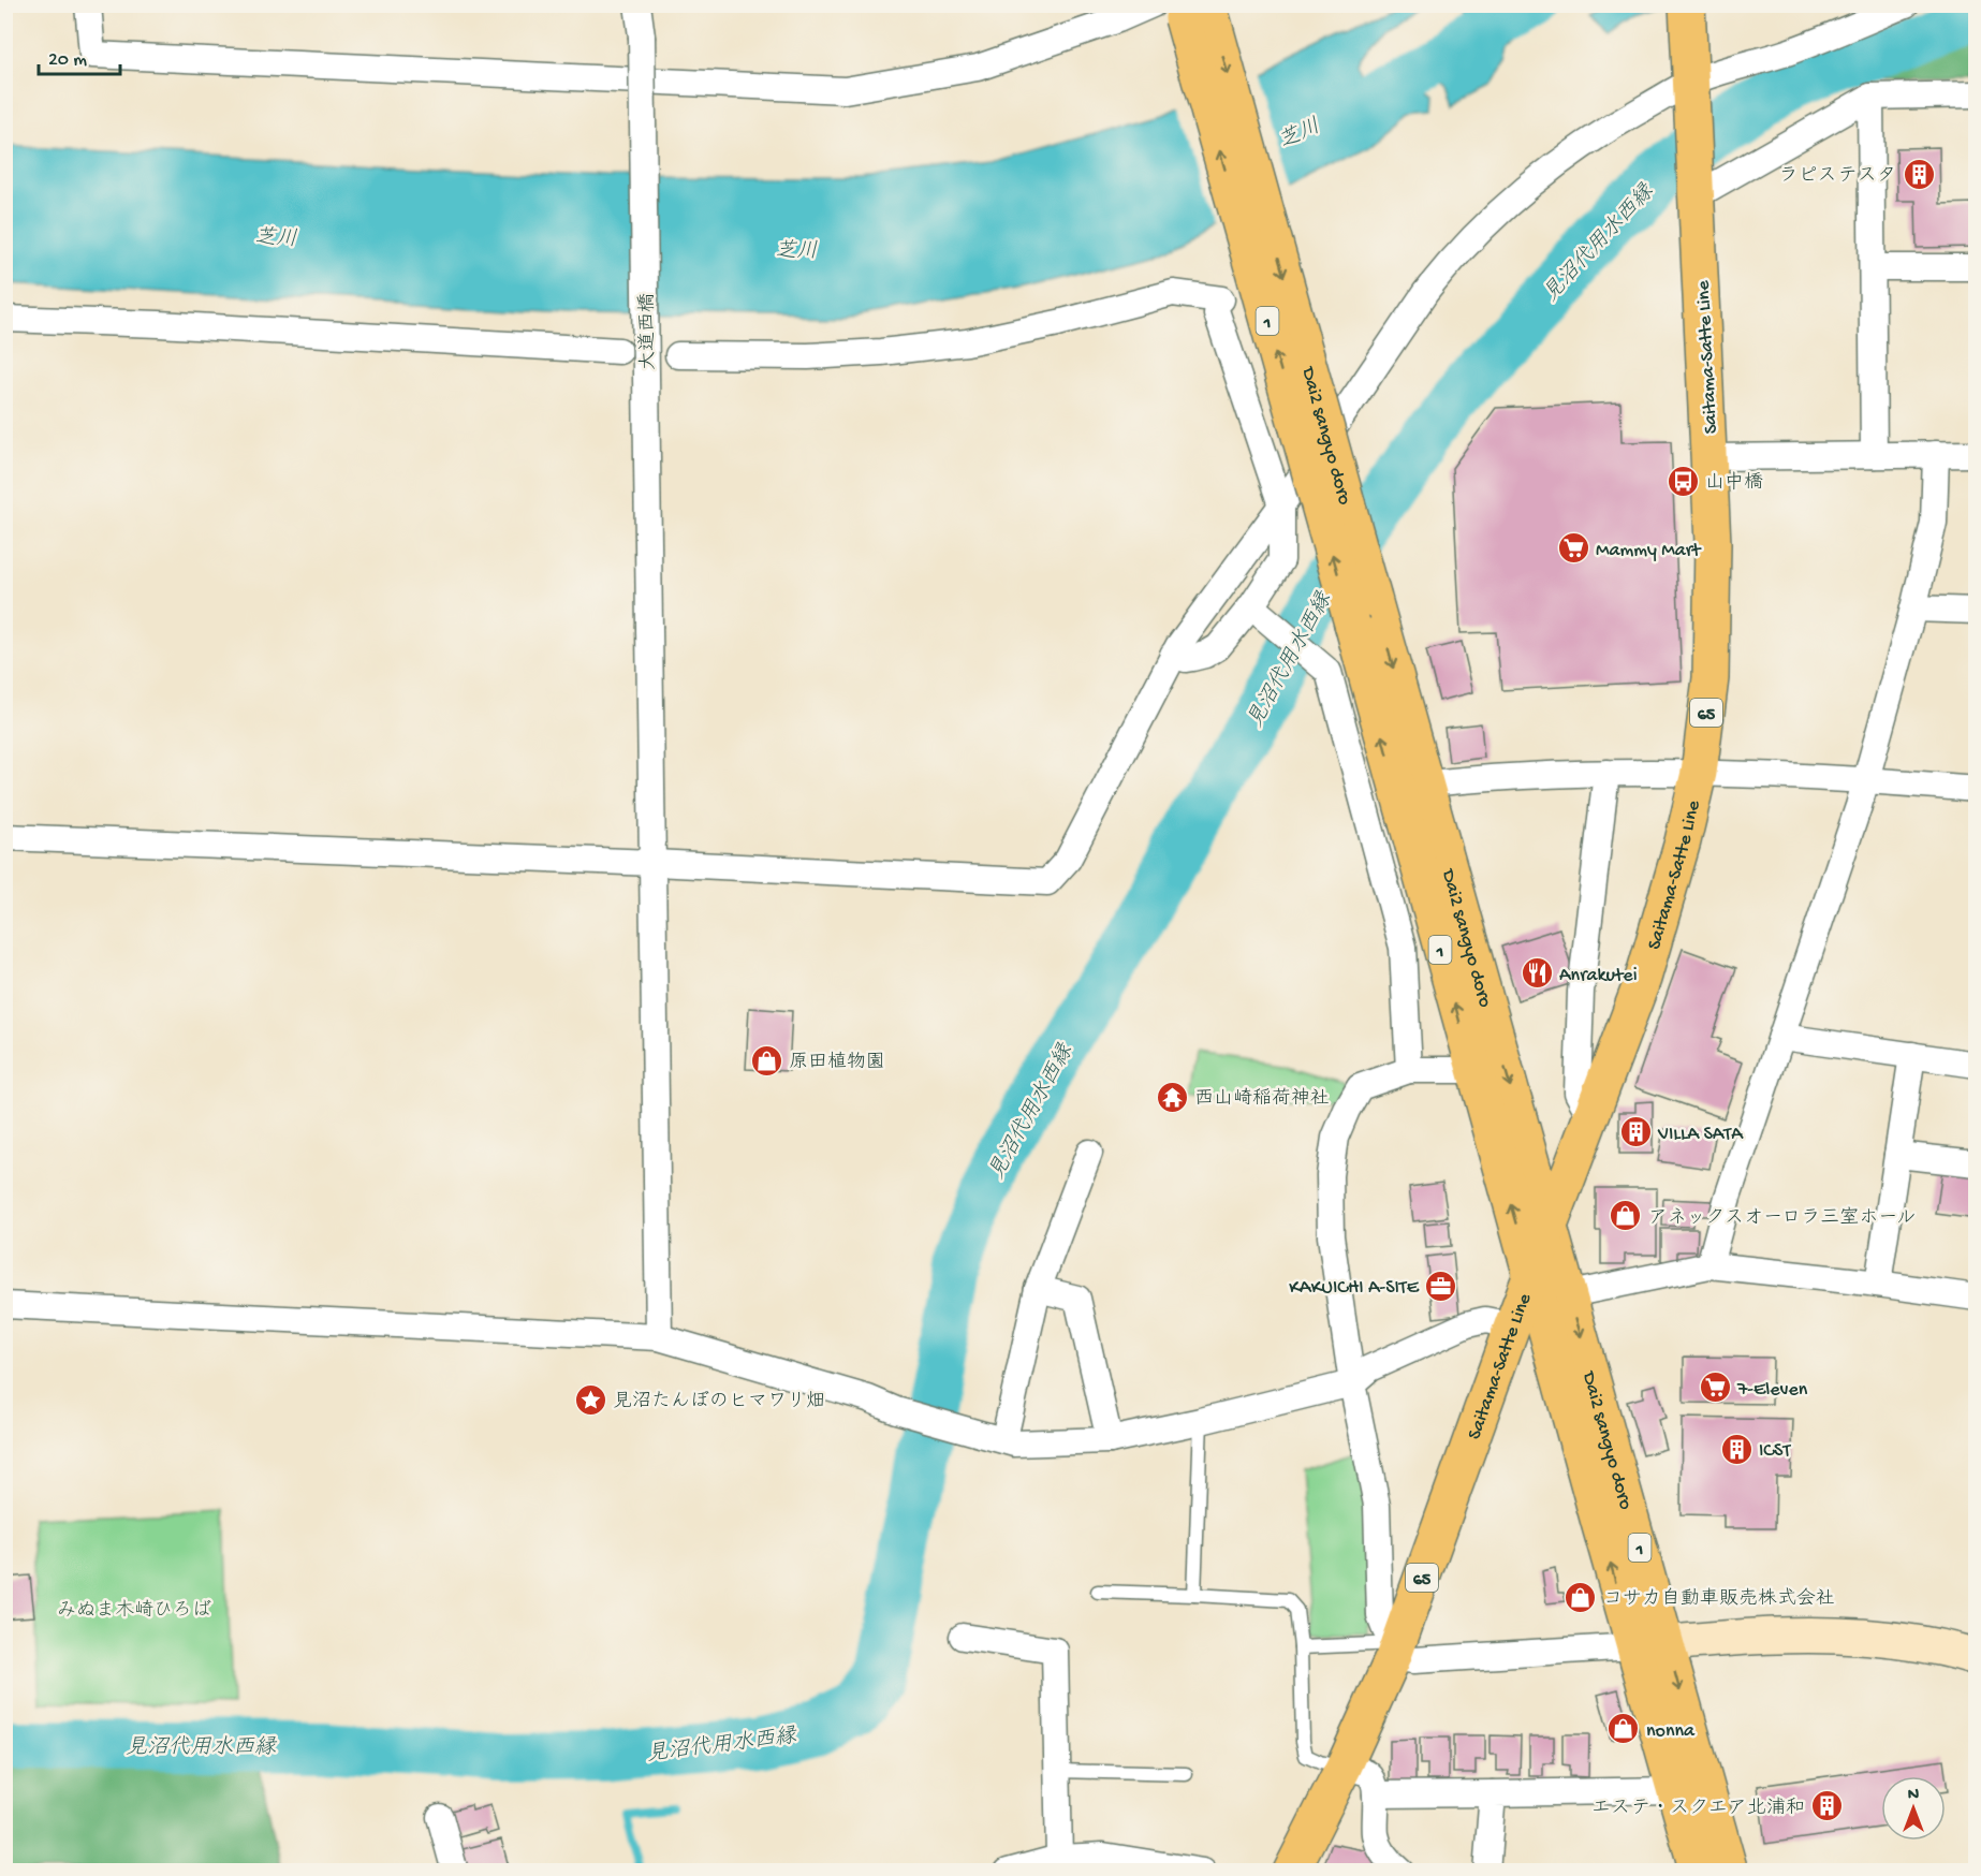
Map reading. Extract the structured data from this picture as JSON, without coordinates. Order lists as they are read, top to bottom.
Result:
{
  "streets": {
    "main road": [
      "1",
      "Saitama-Satte Line",
      "Dai2 sangyo doro",
      "65"
    ],
    "street": ["大道西橋"]
  },
  "crossings": [
    ["Saitama-Satte Line", "Dai2 sangyo doro"]
  ],
  "water": ["芝川", "見沼代用水西縁"],
  "parks": ["みぬま木崎ひろば"],
  "places": {
    "building": [
      "ラピステスタ",
      "VILLA SATA",
      "ICST",
      "エステ・スクエア北浦和"
    ],
    "bus stop": ["山中橋"],
    "supermarket": ["Mammy Mart", "7-Eleven"],
    "restaurant": ["Anrakutei"],
    "shop": [
      "原田植物園",
      "アネックスオーロラ三室ホール",
      "コサカ自動車販売株式会社",
      "nonna"
    ],
    "temple": ["西山崎稲荷神社"],
    "office": ["KAKUICHI A-SITE"],
    "place": ["見沼たんぼのヒマワリ畑"]
  },
  "scale_bar": "20 m",
  "north": "top"
}
